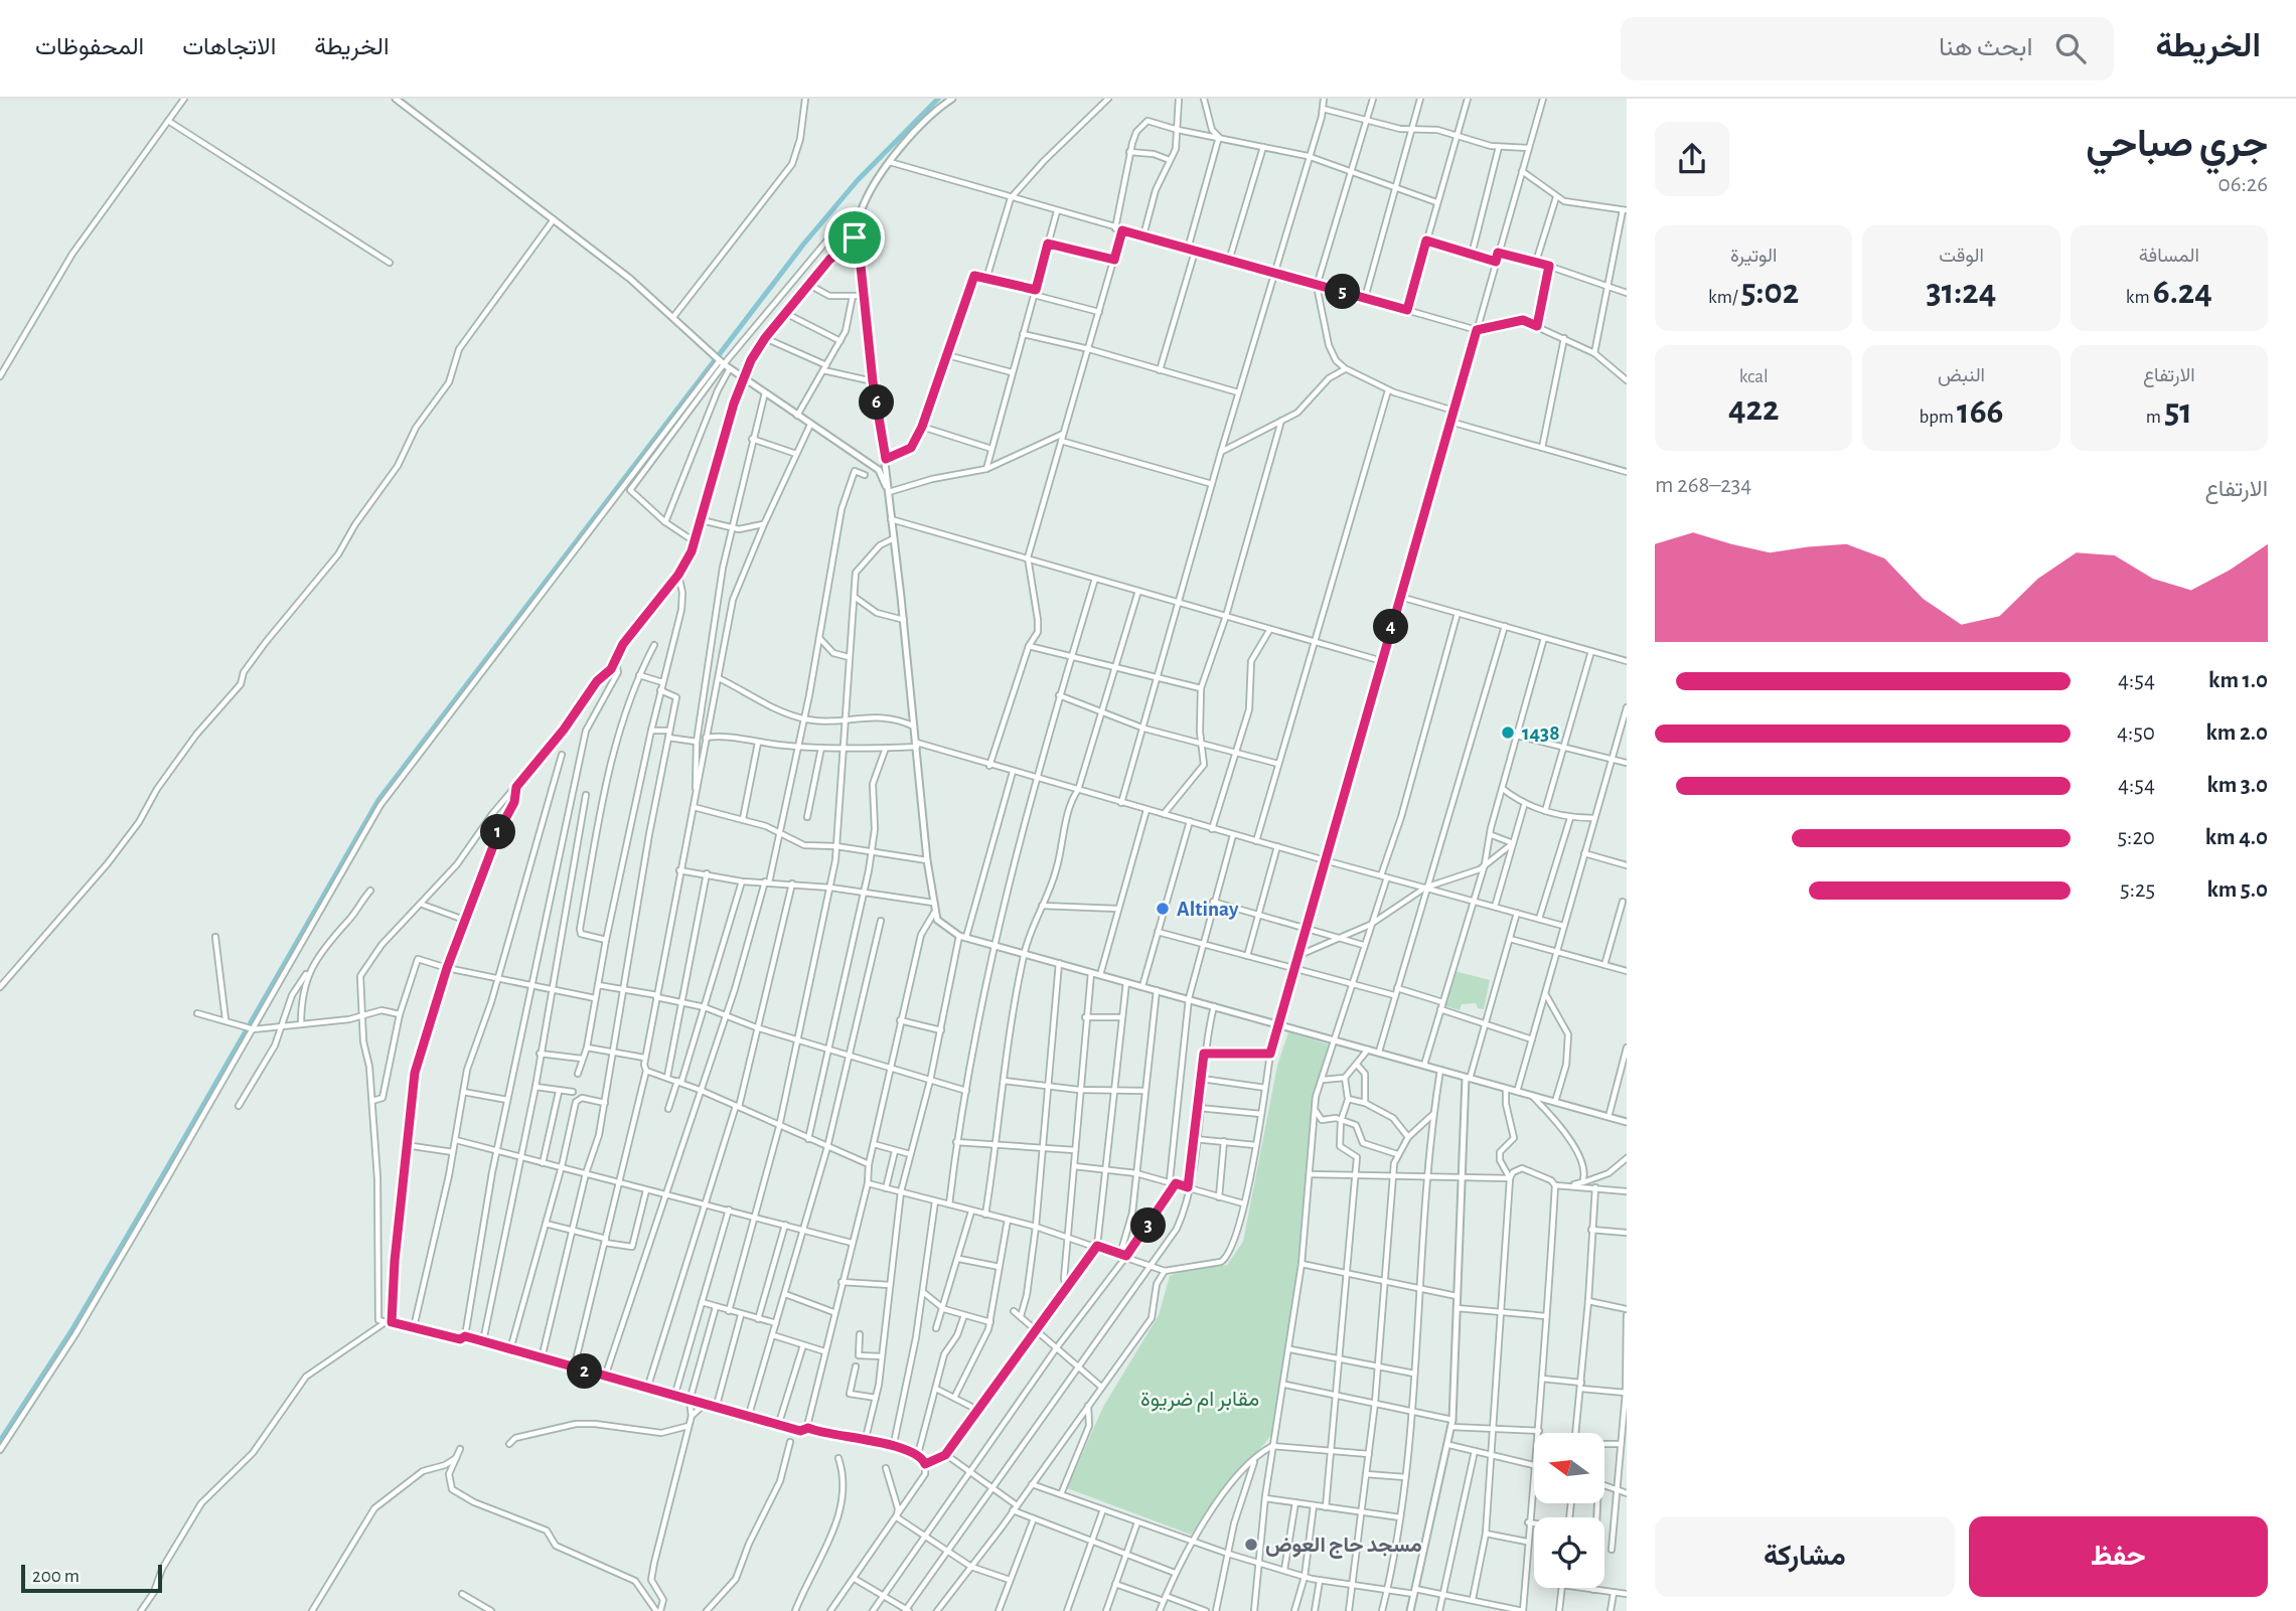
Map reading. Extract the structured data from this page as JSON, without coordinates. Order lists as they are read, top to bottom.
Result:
{
  "parks": ["مقابر ام ضريوة"],
  "places": ["1438", "Altinay", "مسجد حاج العوض"],
  "scale_bar": "200 m",
  "north": "left",
  "page": {
    "header": "الخريطة",
    "search": "ابحث هنا",
    "nav": ["الخريطة", "الاتجاهات", "المحفوظات"],
    "heading": ["جري صباحي", "06:26"],
    "stats": [
      ["المسافة", "6.24 km"],
      ["الوقت", "31:24"],
      ["الوتيرة", "5:02 /km"],
      ["الارتفاع", "51 m"],
      ["النبض", "166 bpm"],
      ["kcal", "422"]
    ],
    "pins": [
      "5",
      "6",
      "4",
      "1",
      "3",
      "2"
    ],
    "chart": ["الارتفاع", "234–268 m"],
    "list": [
      {
        "name": "1.0 km",
        "note": "4:54"
      },
      {
        "name": "2.0 km",
        "note": "4:50"
      },
      {
        "name": "3.0 km",
        "note": "4:54"
      },
      {
        "name": "4.0 km",
        "note": "5:20"
      },
      {
        "name": "5.0 km",
        "note": "5:25"
      }
    ],
    "buttons": ["حفظ", "مشاركة"],
    "scale": "200 m"
  }
}
